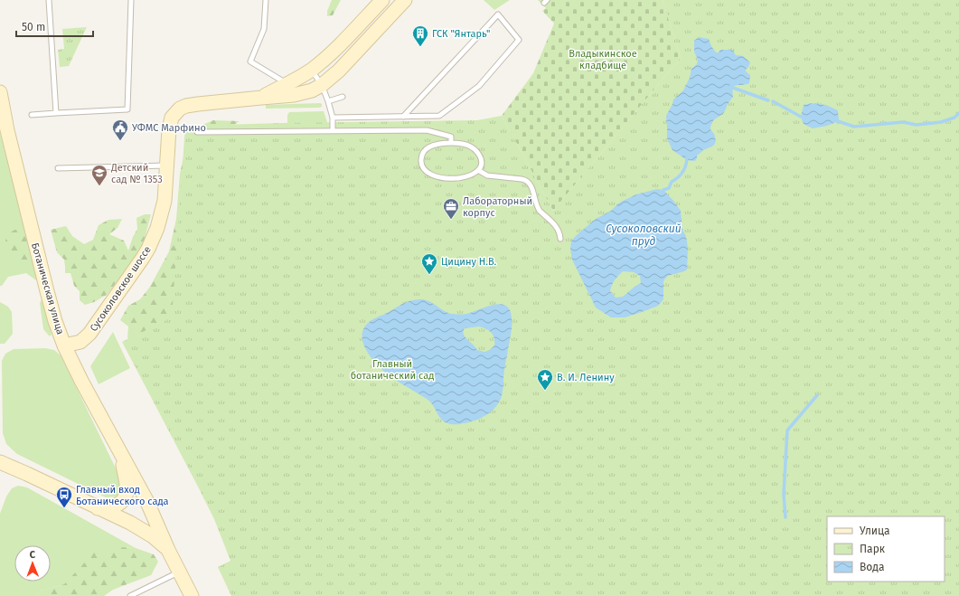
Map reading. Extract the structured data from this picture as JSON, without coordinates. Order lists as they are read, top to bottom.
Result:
{
  "streets": {
    "main road": ["Ботаническая улица", "Сусоколовское шоссе"]
  },
  "crossings": [
    ["Ботаническая улица", "Сусоколовское шоссе"]
  ],
  "water": ["Сусоколовский пруд"],
  "parks": ["Владыкинское кладбище", "Главный ботанический сад"],
  "places": {
    "building": ["ГСК \"Янтарь\""],
    "public building": ["УФМС Марфино"],
    "school or university": ["Детский сад № 1353"],
    "office": ["Лабораторный корпус"],
    "place": ["Цицину Н.В.", "В. И. Ленину"],
    "bus stop": ["Главный вход Ботанического сада"]
  },
  "legend": ["Улица", "Парк", "Вода"],
  "scale_bar": "50 m",
  "north": "top"
}
